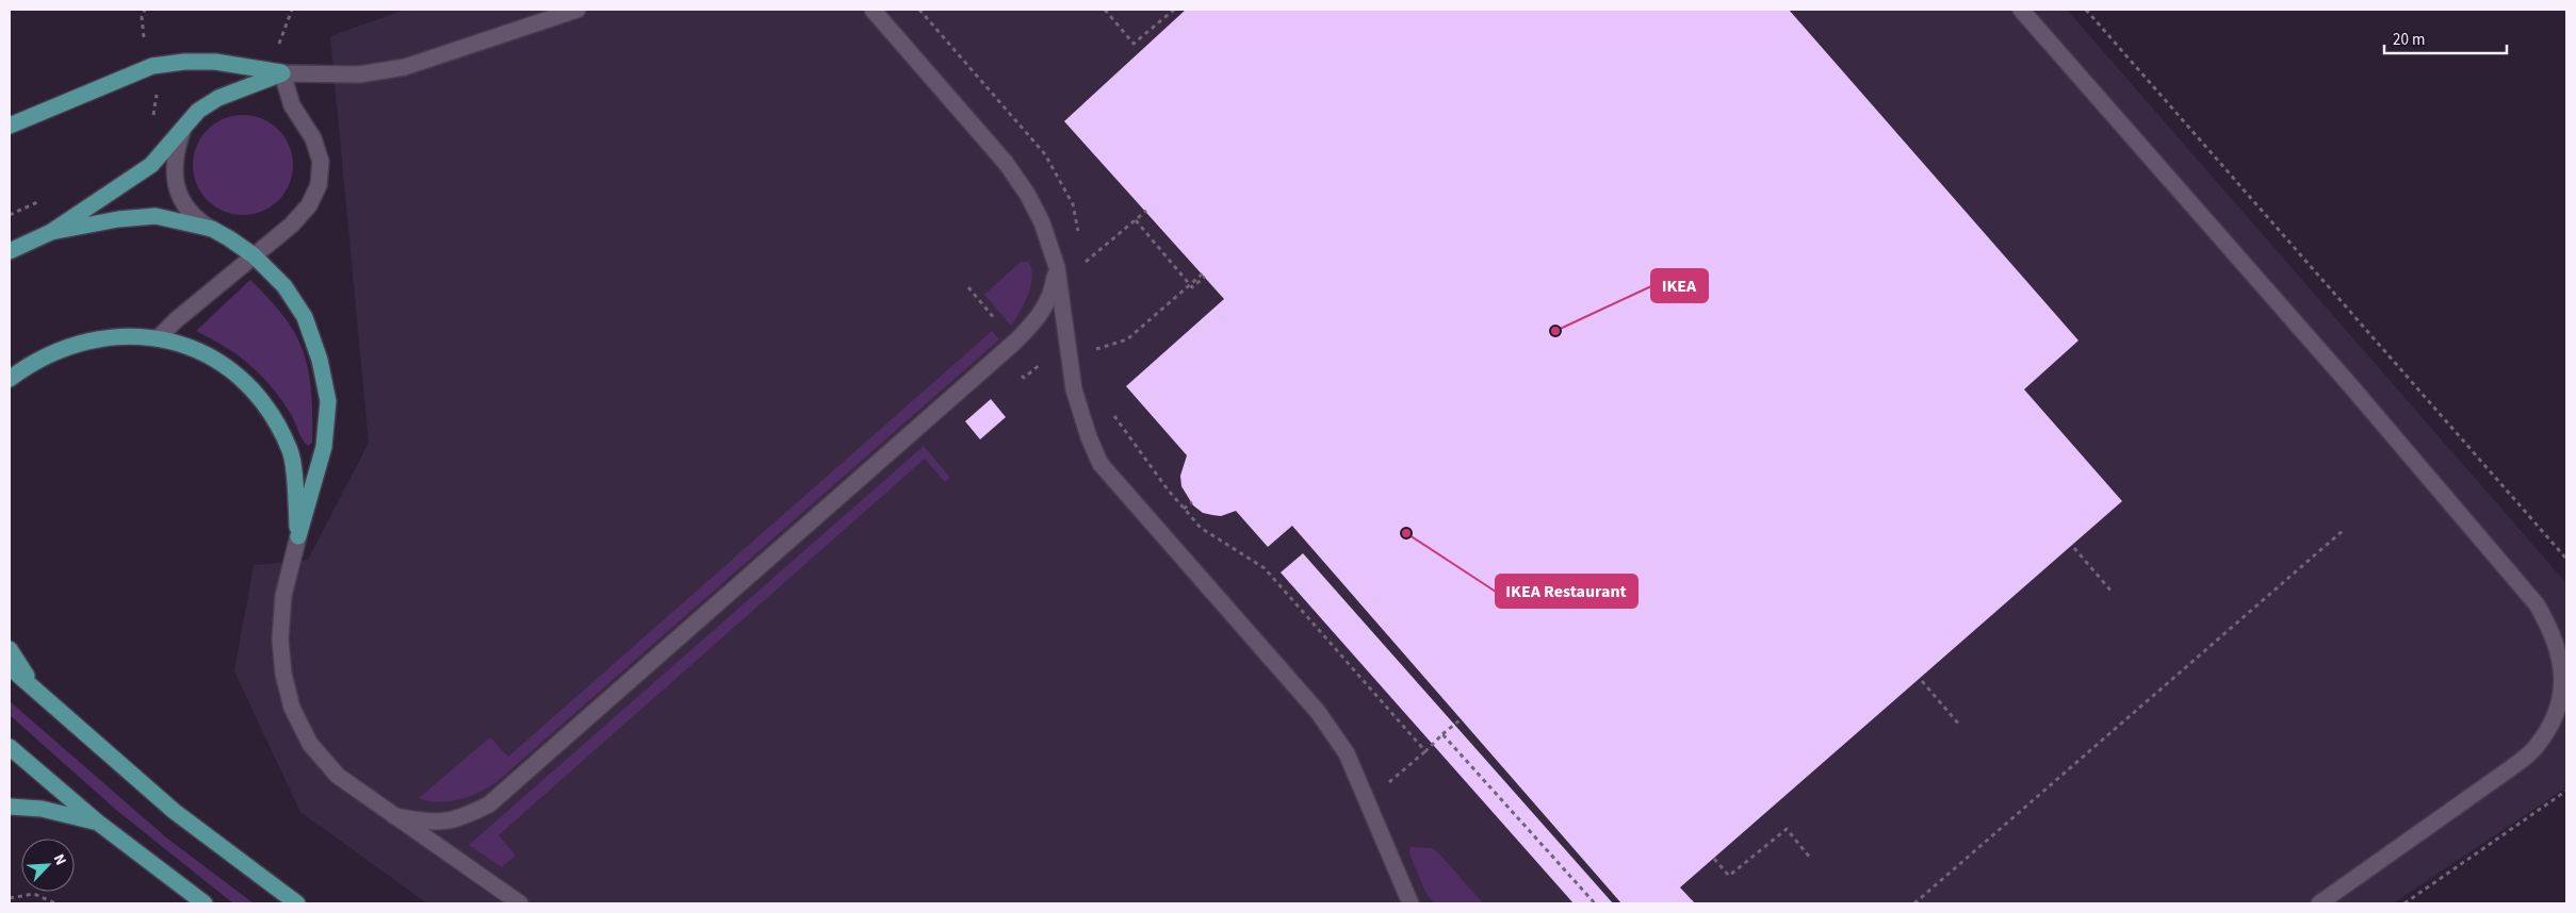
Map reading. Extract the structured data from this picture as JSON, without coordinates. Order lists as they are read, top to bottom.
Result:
{
  "places": ["IKEA", "IKEA Restaurant"],
  "scale_bar": "20 m",
  "north": "top right"
}
